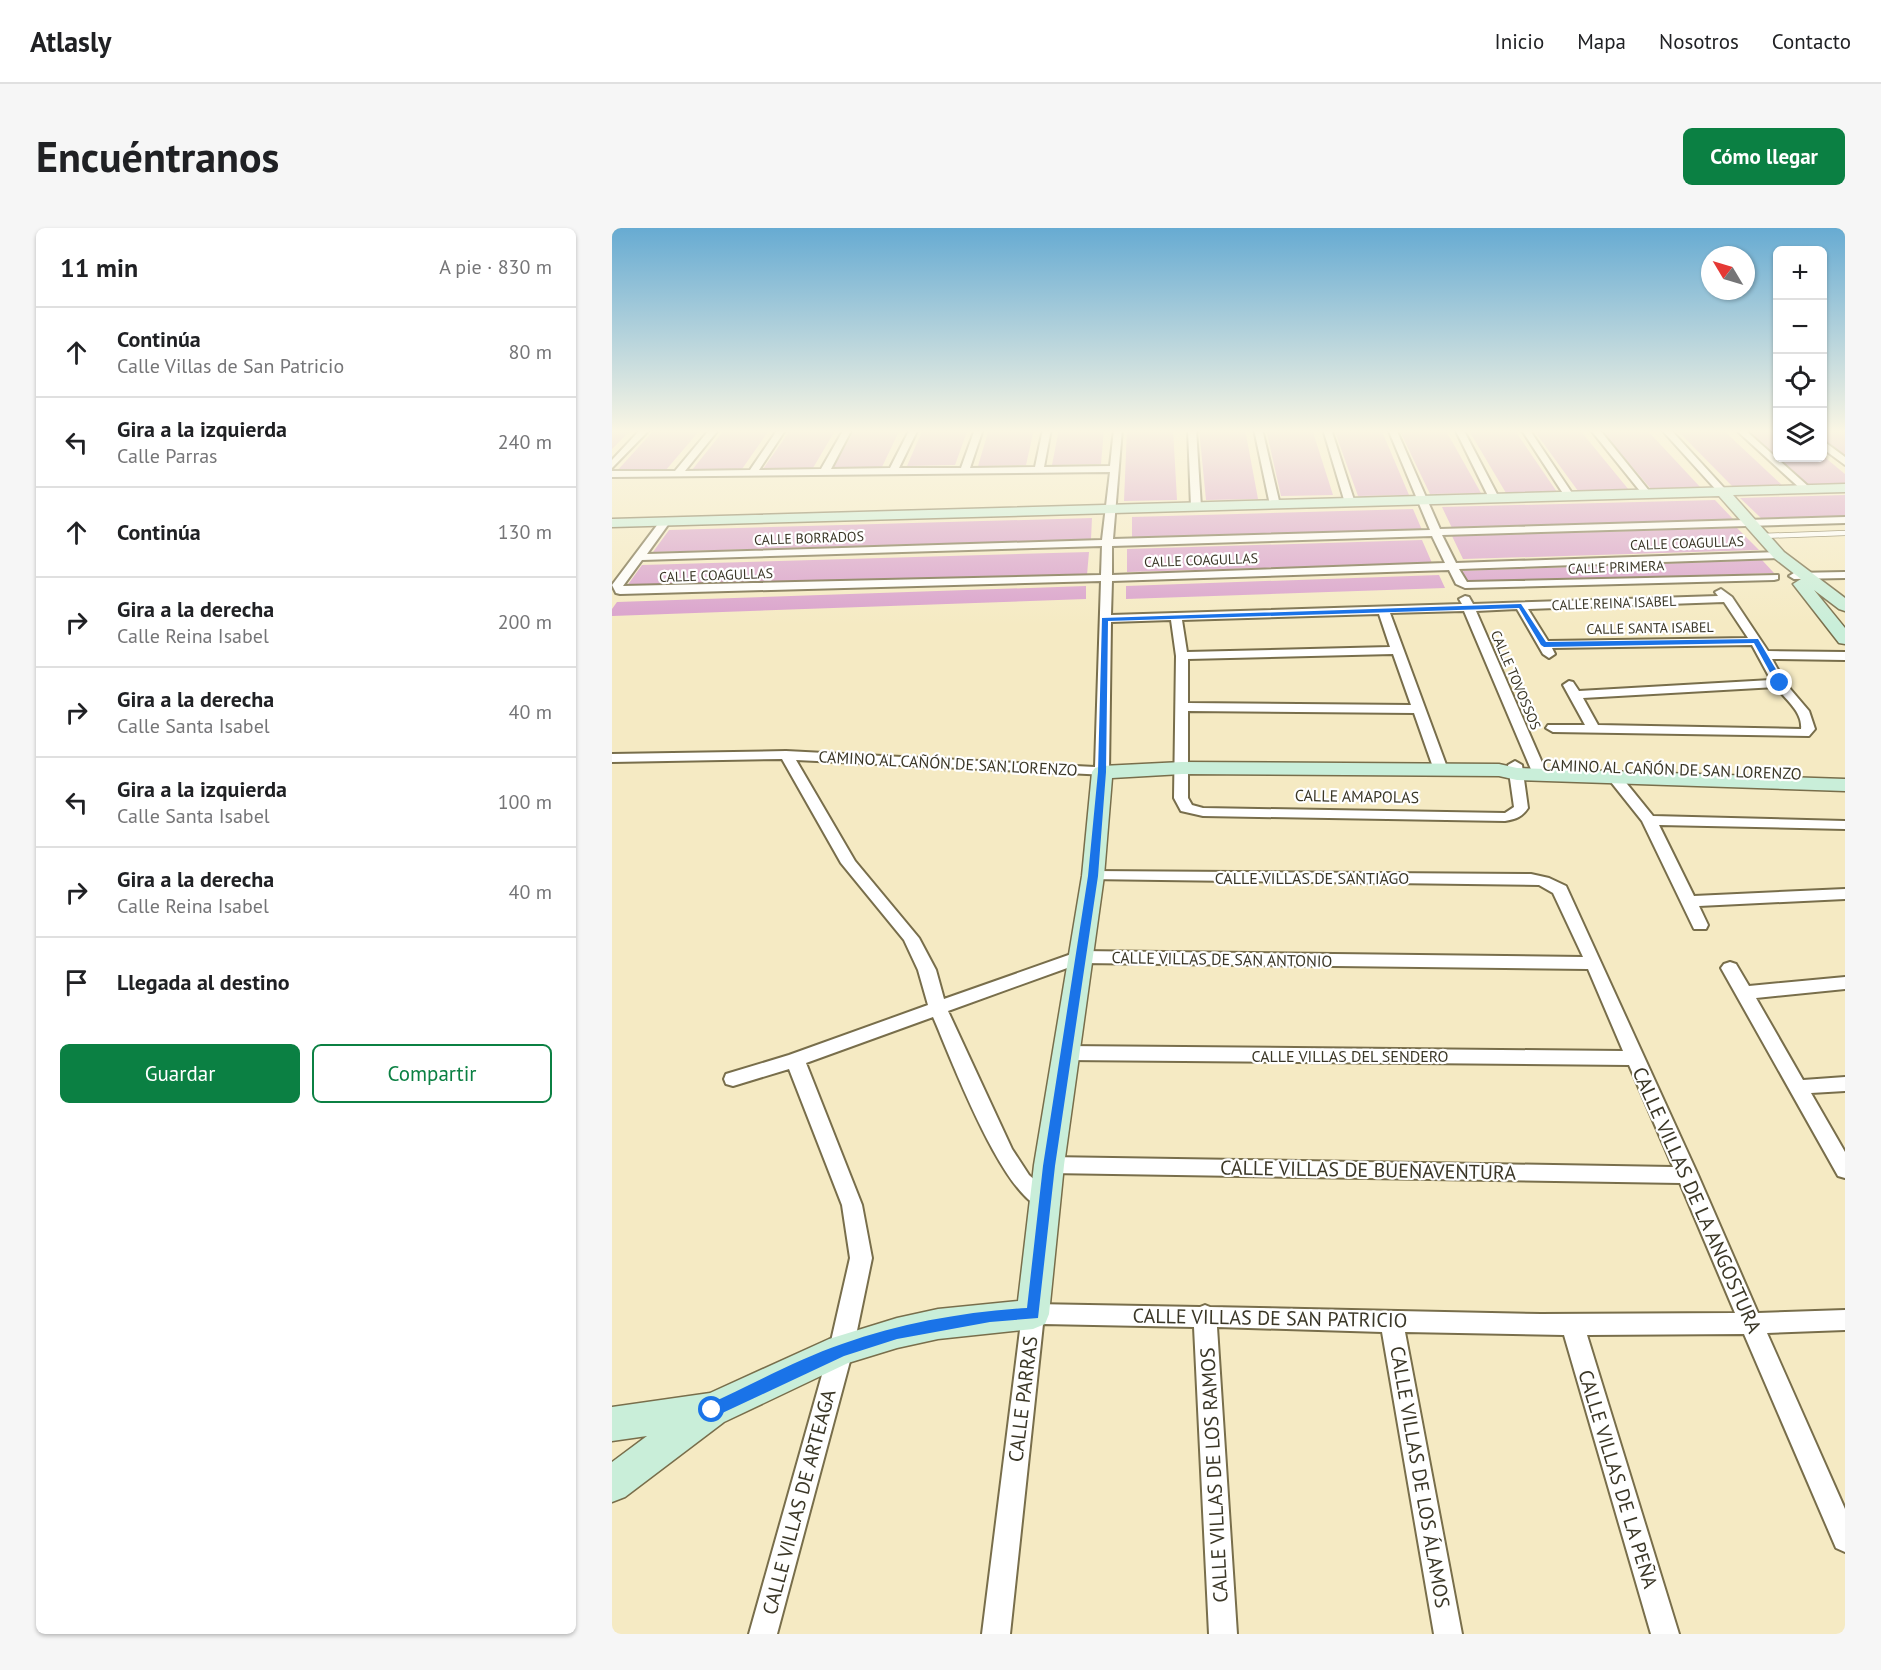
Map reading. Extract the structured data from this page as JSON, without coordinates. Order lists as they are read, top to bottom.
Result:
{
  "streets": {
    "street": [
      "CALLE BORRADOS",
      "CALLE COAGULLAS",
      "CALLE PRIMERA",
      "CALLE REINA ISABEL",
      "CALLE SANTA ISABEL",
      "CALLE TOVOSSOS",
      "CAMINO AL CAÑÓN DE SAN LORENZO",
      "CALLE AMAPOLAS",
      "CALLE VILLAS DE SANTIAGO",
      "CALLE VILLAS DE SAN ANTONIO",
      "CALLE VILLAS DEL SENDERO",
      "CALLE VILLAS DE BUENAVENTURA",
      "CALLE VILLAS DE LA ANGOSTURA",
      "CALLE VILLAS DE SAN PATRICIO",
      "CALLE PARRAS",
      "CALLE VILLAS DE LOS RAMOS",
      "CALLE VILLAS DE LOS ÁLAMOS",
      "CALLE VILLAS DE LA PEÑA",
      "CALLE VILLAS DE ARTEAGA"
    ]
  },
  "crossings": [
    ["CALLE BORRADOS", "CALLE COAGULLAS"],
    ["CALLE COAGULLAS", "CALLE PRIMERA"],
    ["CALLE REINA ISABEL", "CALLE SANTA ISABEL"],
    ["CALLE REINA ISABEL", "CALLE TOVOSSOS"],
    ["CALLE TOVOSSOS", "CAMINO AL CAÑÓN DE SAN LORENZO"],
    ["CAMINO AL CAÑÓN DE SAN LORENZO", "CALLE AMAPOLAS"],
    ["CAMINO AL CAÑÓN DE SAN LORENZO", "CALLE PARRAS"],
    ["CALLE VILLAS DE SANTIAGO", "CALLE VILLAS DE LA ANGOSTURA"],
    ["CALLE VILLAS DE SANTIAGO", "CALLE PARRAS"],
    ["CALLE VILLAS DE SAN ANTONIO", "CALLE VILLAS DE LA ANGOSTURA"],
    ["CALLE VILLAS DE SAN ANTONIO", "CALLE PARRAS"],
    ["CALLE VILLAS DE SAN ANTONIO", "CALLE VILLAS DE ARTEAGA"],
    ["CALLE VILLAS DEL SENDERO", "CALLE VILLAS DE LA ANGOSTURA"],
    ["CALLE VILLAS DEL SENDERO", "CALLE PARRAS"],
    ["CALLE VILLAS DE BUENAVENTURA", "CALLE VILLAS DE LA ANGOSTURA"],
    ["CALLE VILLAS DE BUENAVENTURA", "CALLE PARRAS"],
    ["CALLE VILLAS DE LA ANGOSTURA", "CALLE VILLAS DE SAN PATRICIO"],
    ["CALLE VILLAS DE SAN PATRICIO", "CALLE PARRAS"],
    ["CALLE VILLAS DE SAN PATRICIO", "CALLE VILLAS DE LOS RAMOS"],
    ["CALLE VILLAS DE SAN PATRICIO", "CALLE VILLAS DE LOS ÁLAMOS"],
    ["CALLE VILLAS DE SAN PATRICIO", "CALLE VILLAS DE LA PEÑA"],
    ["CALLE VILLAS DE SAN PATRICIO", "CALLE VILLAS DE ARTEAGA"]
  ],
  "north": "top left",
  "page": {
    "header": "Atlasly",
    "nav": [
      "Inicio",
      "Mapa",
      "Nosotros",
      "Contacto"
    ],
    "buttons": [
      "Cómo llegar",
      ["Guardar", "Compartir"]
    ],
    "title": "Encuéntranos",
    "heading": ["11 min", "A pie · 830 m"],
    "map_buttons": ["+", "−"],
    "list": [
      ["Continúa", "Calle Villas de San Patricio", "80 m"],
      ["Gira a la izquierda", "Calle Parras", "240 m"],
      ["Continúa", "130 m"],
      ["Gira a la derecha", "Calle Reina Isabel", "200 m"],
      ["Gira a la derecha", "Calle Santa Isabel", "40 m"],
      ["Gira a la izquierda", "Calle Santa Isabel", "100 m"],
      ["Gira a la derecha", "Calle Reina Isabel", "40 m"],
      "Llegada al destino"
    ]
  }
}
